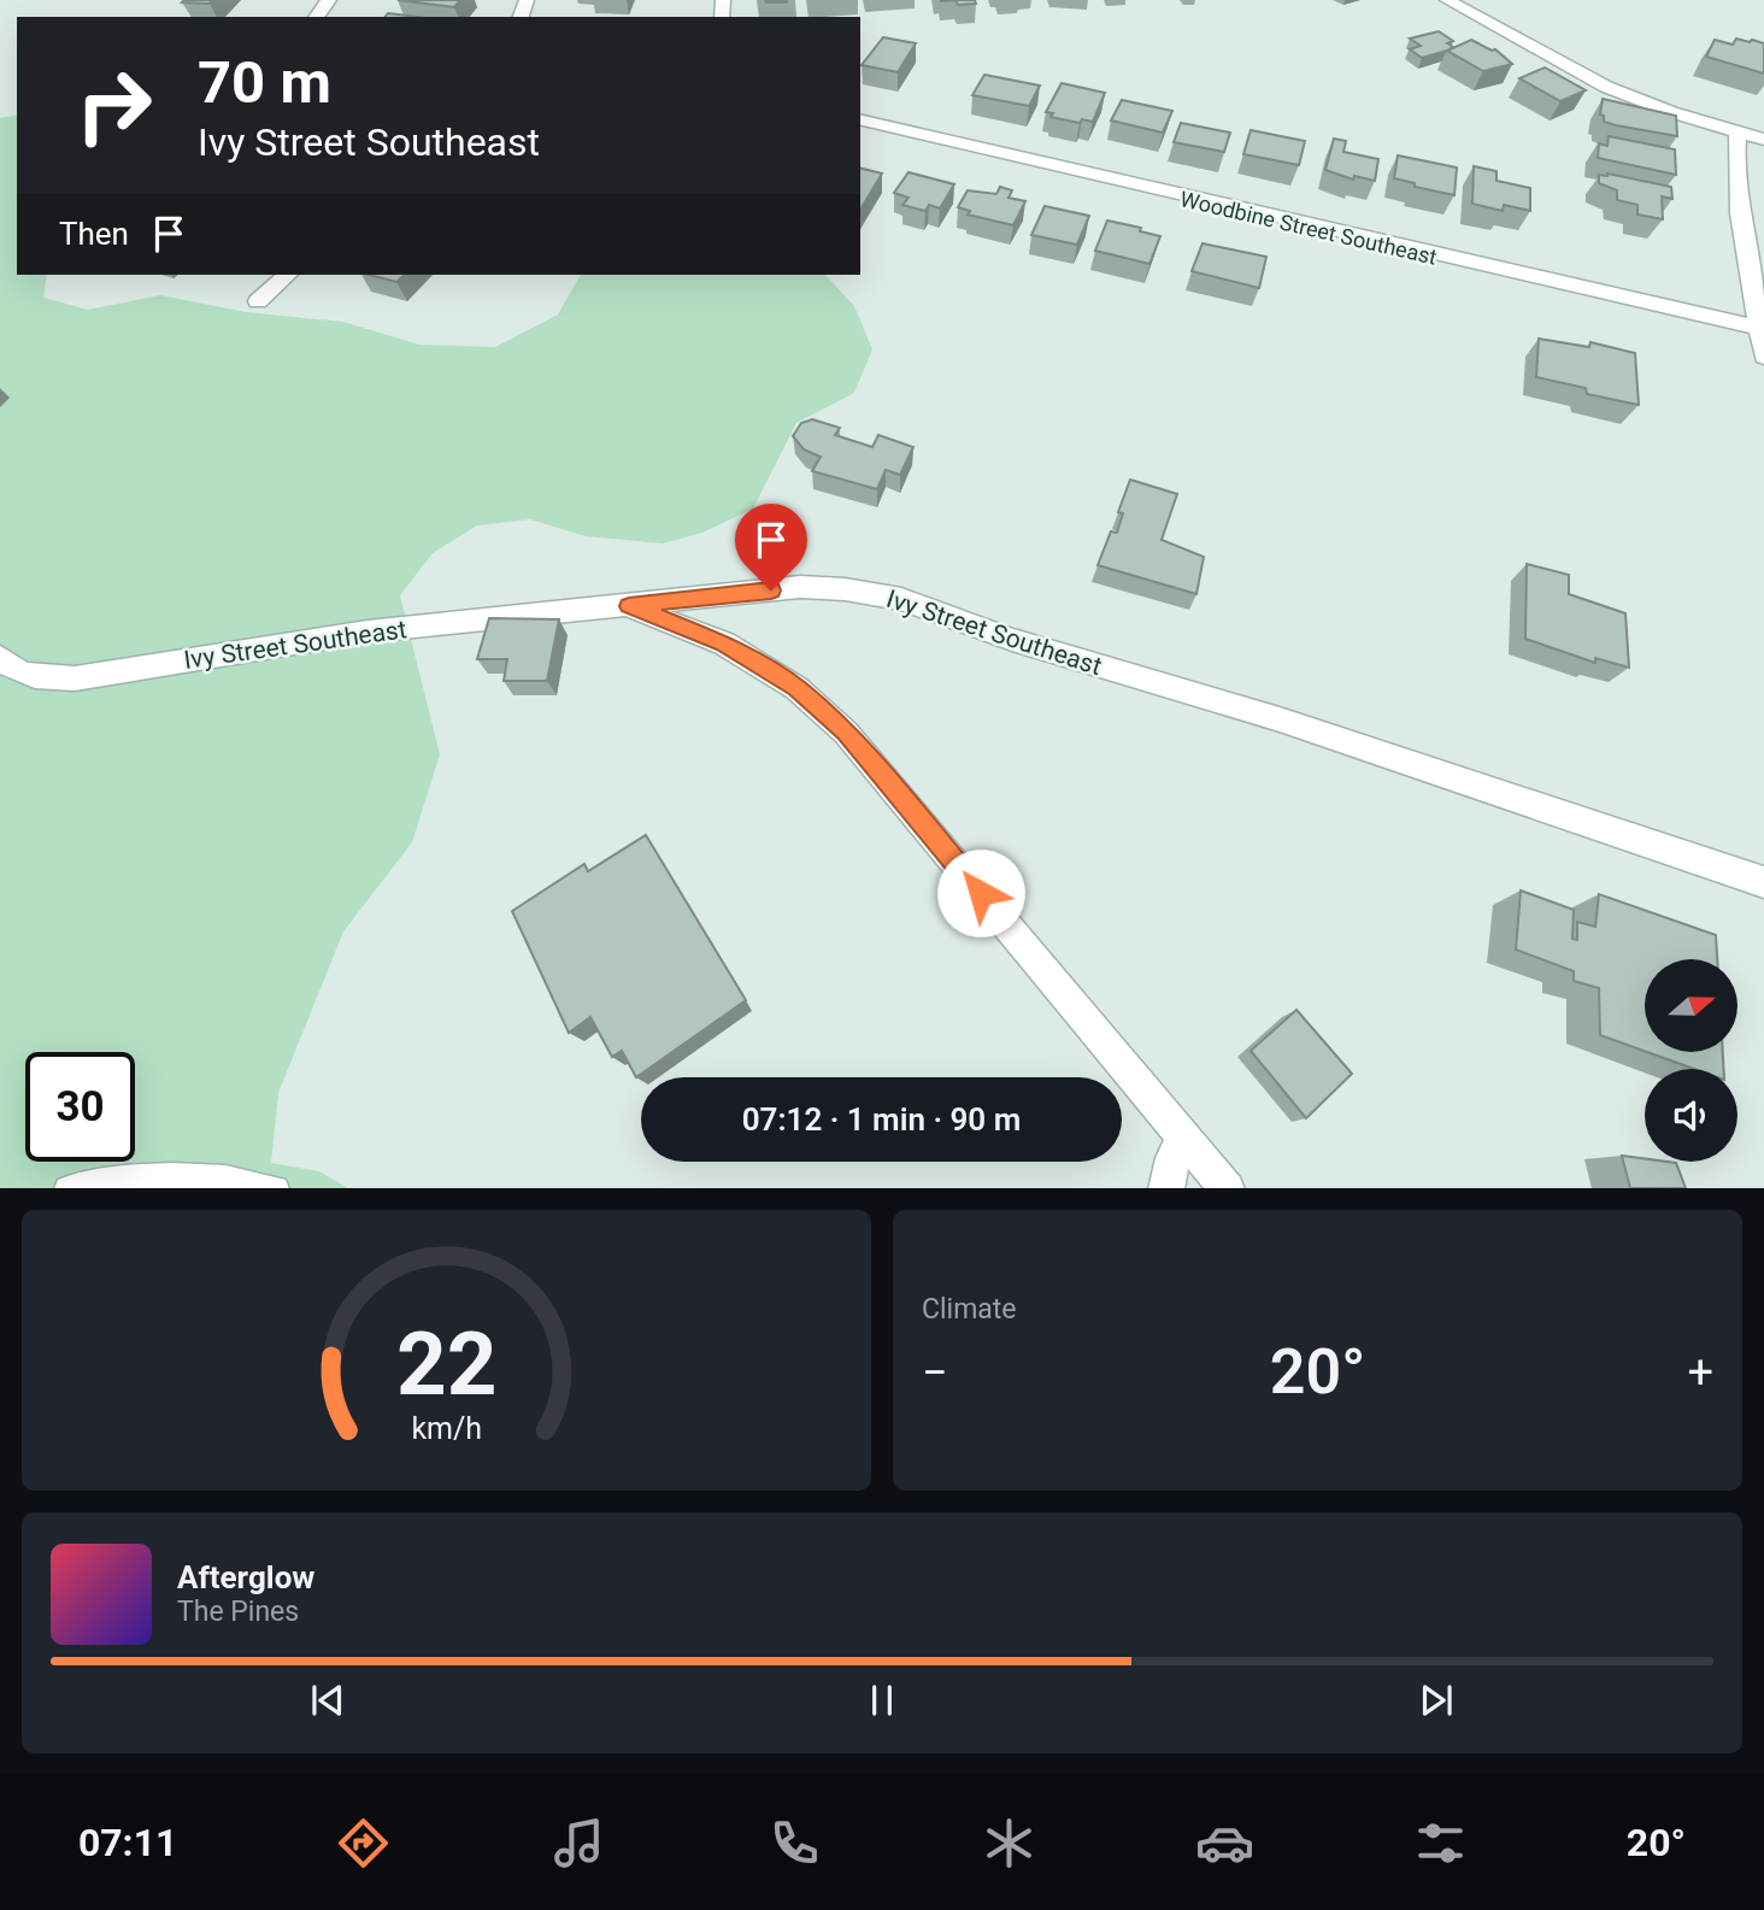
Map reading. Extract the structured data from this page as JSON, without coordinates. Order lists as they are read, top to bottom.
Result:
{
  "streets": {
    "street": ["Woodbine Street Southeast", "Ivy Street Southeast"]
  },
  "north": "right",
  "page": {
    "turn": ["70 m", "Ivy Street Southeast"],
    "then": "Then",
    "limit": "30",
    "trip": "07:12 · 1 min · 90 m",
    "tile": "Climate",
    "heat": ["−", "20°", "+"],
    "song": ["Afterglow", "The Pines"],
    "tabs": ["07:11", "20°"],
    "gauge": ["22", "km/h"]
  }
}
